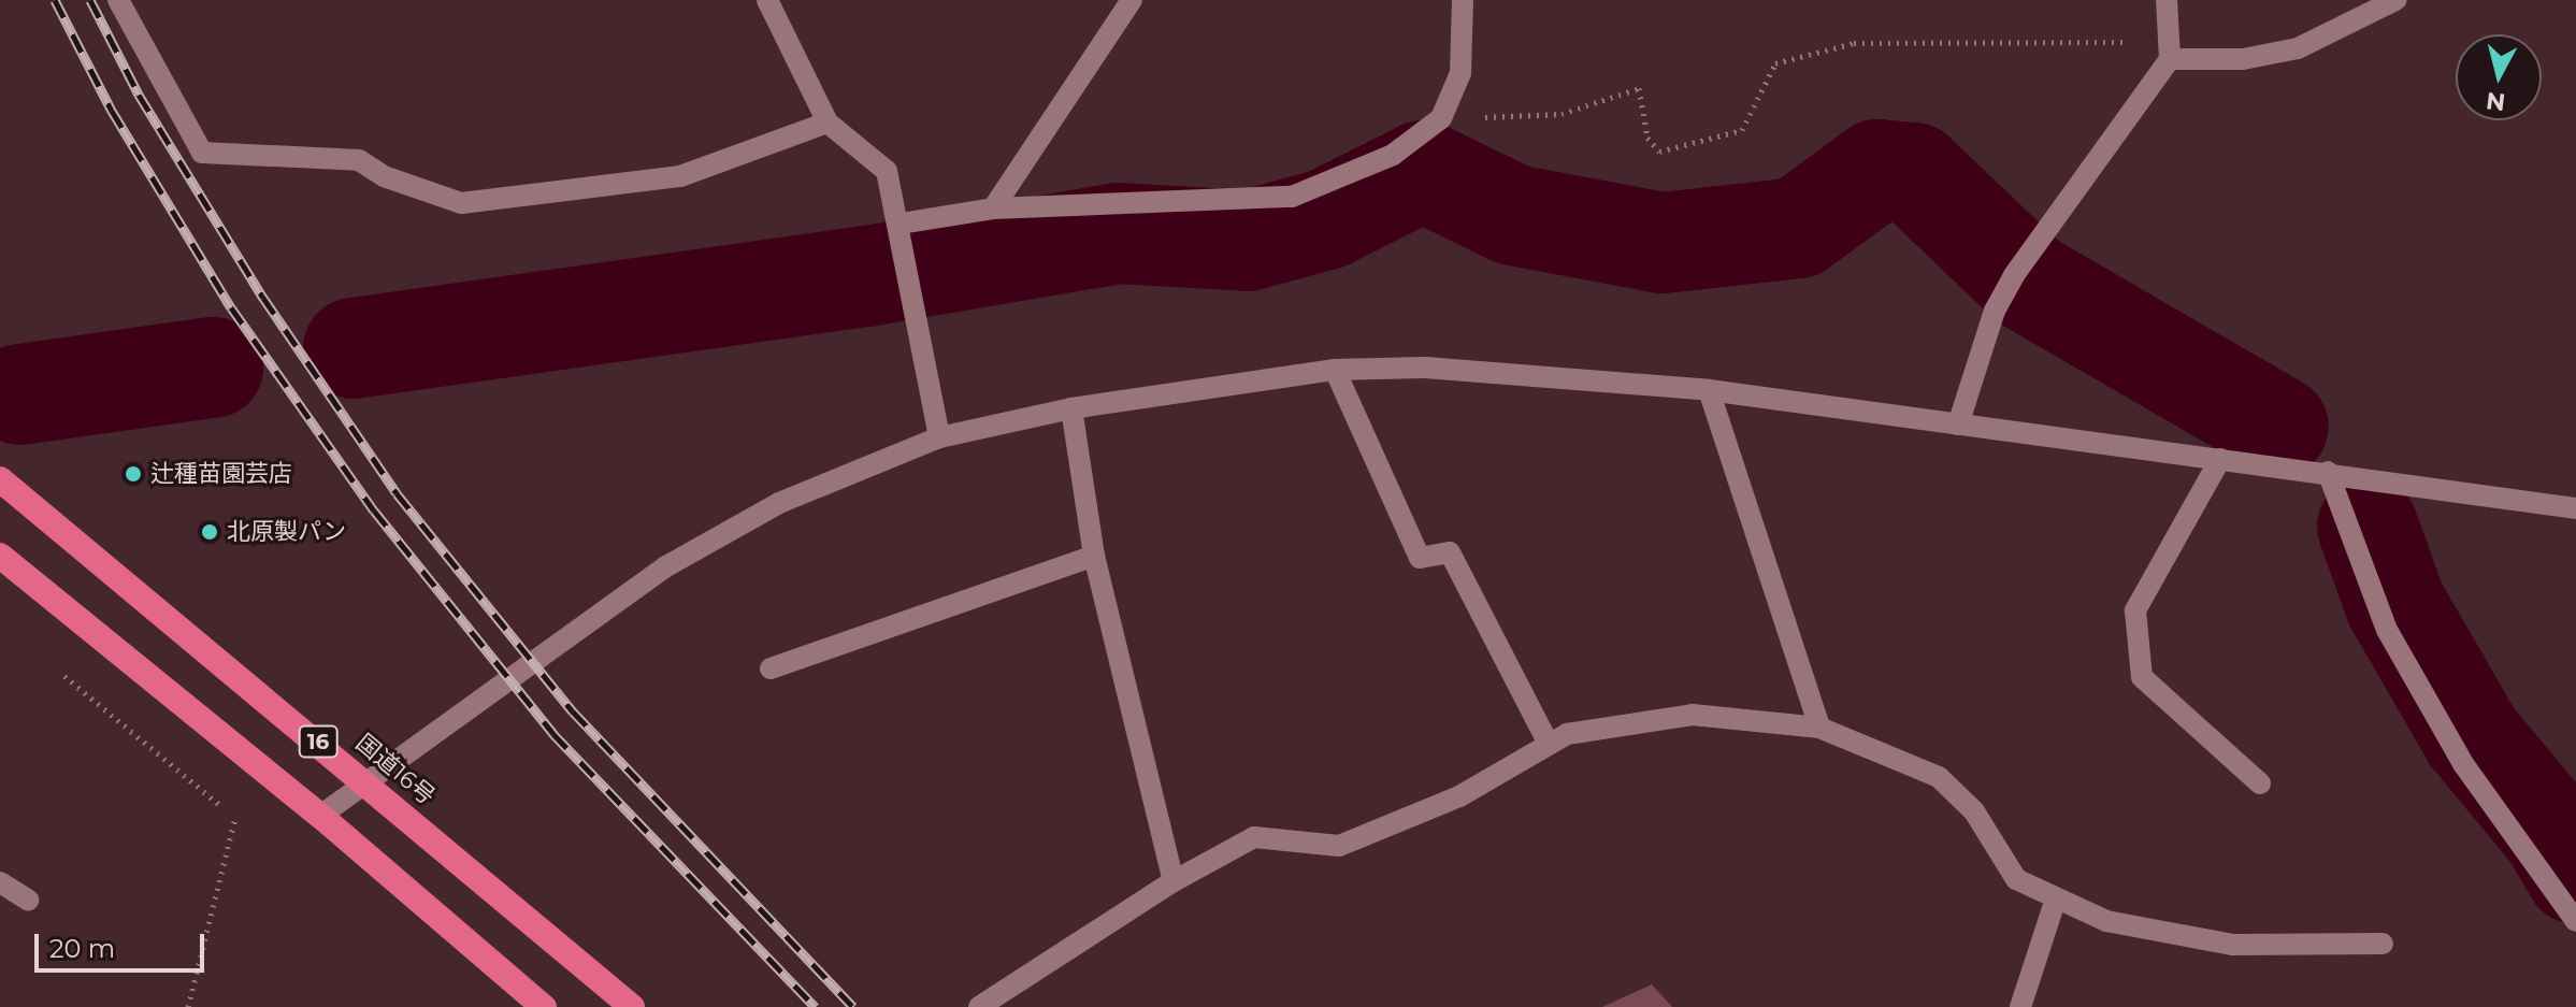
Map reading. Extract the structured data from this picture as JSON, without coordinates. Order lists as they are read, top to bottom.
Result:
{
  "streets": {
    "highway": ["16", "国道16号"]
  },
  "places": ["辻種苗園芸店", "北原製パン"],
  "scale_bar": "20 m",
  "north": "bottom"
}
